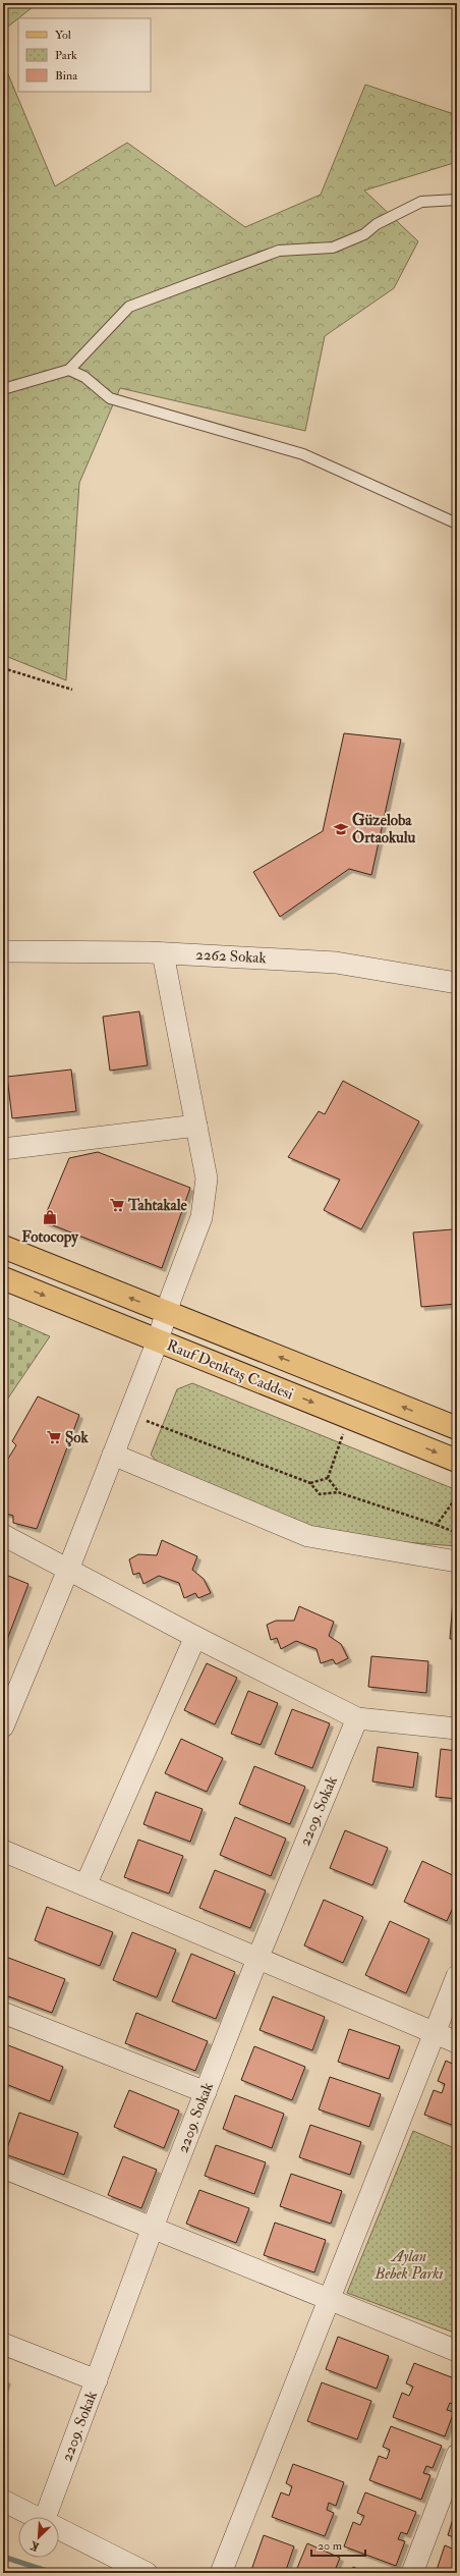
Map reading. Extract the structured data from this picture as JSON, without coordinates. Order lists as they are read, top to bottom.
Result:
{
  "streets": {
    "main road": ["Rauf Denktaş Caddesi"],
    "street": ["2262 Sokak", "2209. Sokak"]
  },
  "parks": ["Aylan Bebek Parkı"],
  "places": {
    "school or university": ["Güzeloba Ortaokulu"],
    "supermarket": ["Tahtakale", "Şok"],
    "shop": ["Fotocopy"]
  },
  "legend": ["Yol", "Park", "Bina"],
  "scale_bar": "20 m",
  "north": "bottom left"
}
